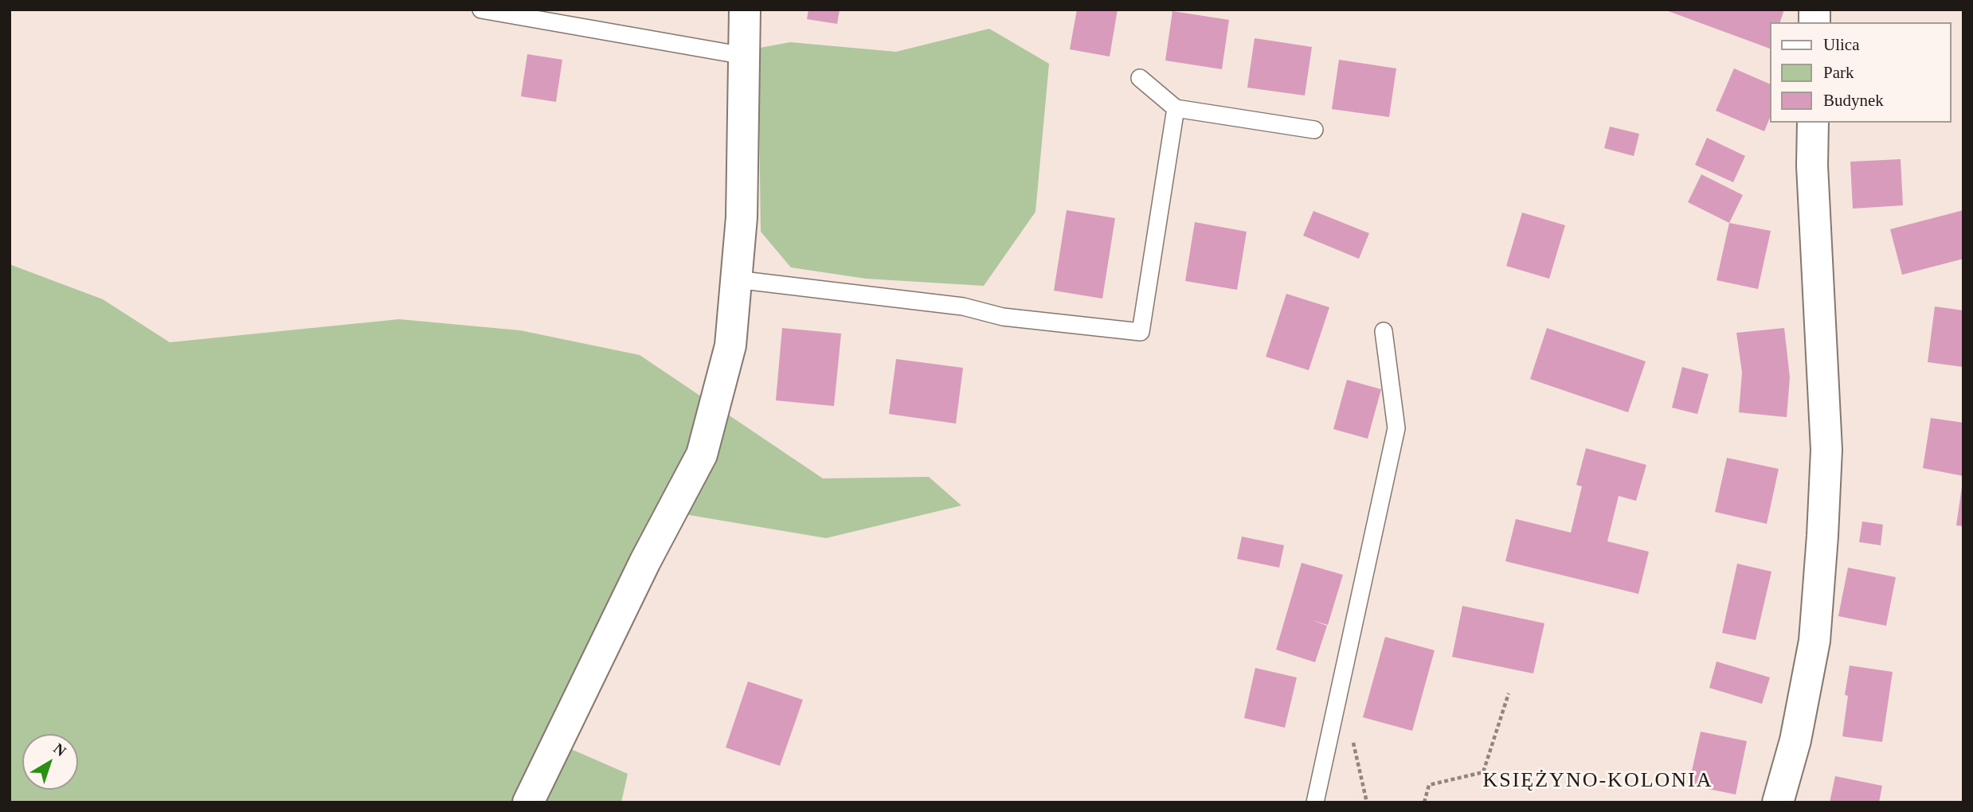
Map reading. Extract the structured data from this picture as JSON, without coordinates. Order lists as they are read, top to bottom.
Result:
{
  "districts": ["KSIĘŻYNO-KOLONIA"],
  "legend": ["Ulica", "Park", "Budynek"],
  "north": "top right"
}
